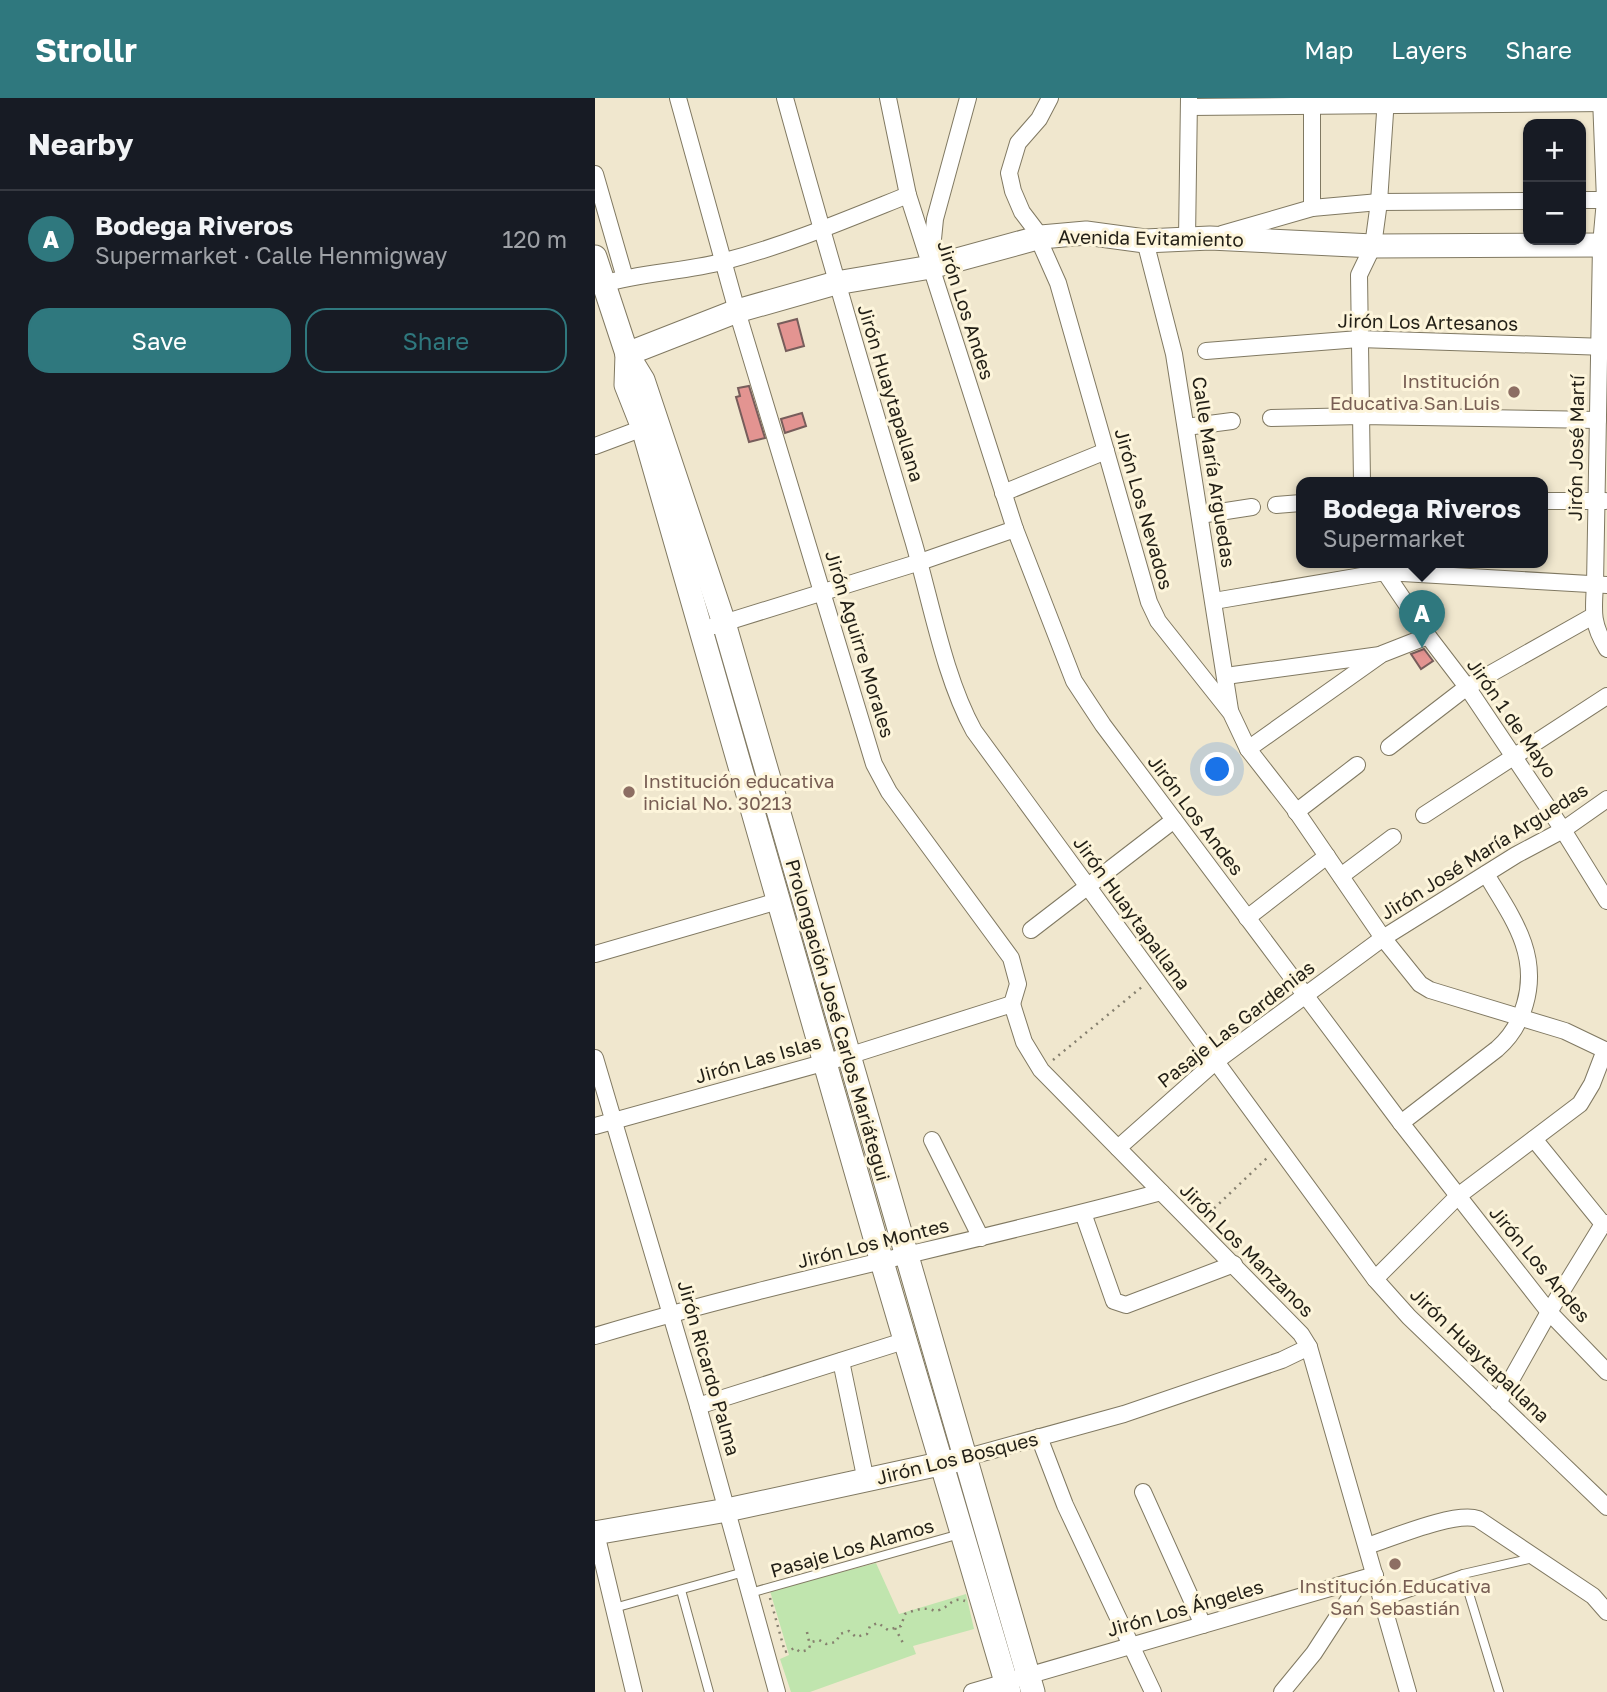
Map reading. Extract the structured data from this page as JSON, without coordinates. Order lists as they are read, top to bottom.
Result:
{
  "streets": {
    "street": [
      "Avenida Evitamiento",
      "Jirón Los Andes",
      "Jirón Los Artesanos",
      "Jirón Huaytapallana",
      "Jirón José Martí",
      "Calle María Arguedas",
      "Jirón Los Nevados",
      "Jirón Aguirre Morales",
      "Jirón 1 de Mayo",
      "Jirón José María Arguedas",
      "Prolongación José Carlos Mariátegui",
      "Pasaje Las Gardenias",
      "Jirón Las Islas",
      "Jirón Los Montes",
      "Jirón Los Manzanos",
      "Jirón Ricardo Palma",
      "Jirón Los Bosques",
      "Jirón Los Ángeles"
    ],
    "lane": ["Pasaje Los Alamos"]
  },
  "crossings": [
    ["Avenida Evitamiento", "Jirón Los Andes"],
    ["Avenida Evitamiento", "Jirón Huaytapallana"],
    ["Avenida Evitamiento", "Jirón José Martí"],
    ["Avenida Evitamiento", "Calle María Arguedas"],
    ["Avenida Evitamiento", "Jirón Los Nevados"],
    ["Avenida Evitamiento", "Jirón Aguirre Morales"],
    ["Avenida Evitamiento", "Prolongación José Carlos Mariátegui"],
    ["Jirón Los Andes", "Pasaje Las Gardenias"],
    ["Jirón Los Artesanos", "Jirón José Martí"],
    ["Jirón Huaytapallana", "Pasaje Las Gardenias"],
    ["Calle María Arguedas", "Jirón Los Nevados"],
    ["Jirón Los Nevados", "Jirón José María Arguedas"],
    ["Jirón Los Nevados", "Pasaje Las Gardenias"],
    ["Jirón Aguirre Morales", "Jirón Las Islas"],
    ["Jirón Aguirre Morales", "Jirón Los Manzanos"],
    ["Jirón 1 de Mayo", "Jirón José María Arguedas"],
    ["Jirón José María Arguedas", "Pasaje Las Gardenias"],
    ["Prolongación José Carlos Mariátegui", "Jirón Las Islas"],
    ["Prolongación José Carlos Mariátegui", "Jirón Los Montes"],
    ["Prolongación José Carlos Mariátegui", "Jirón Los Bosques"],
    ["Prolongación José Carlos Mariátegui", "Pasaje Los Alamos"],
    ["Prolongación José Carlos Mariátegui", "Jirón Los Ángeles"],
    ["Pasaje Las Gardenias", "Jirón Los Manzanos"],
    ["Jirón Las Islas", "Jirón Los Manzanos"],
    ["Jirón Las Islas", "Jirón Ricardo Palma"],
    ["Jirón Los Montes", "Jirón Los Manzanos"],
    ["Jirón Los Montes", "Jirón Ricardo Palma"],
    ["Jirón Los Manzanos", "Jirón Los Bosques"],
    ["Jirón Los Manzanos", "Jirón Los Ángeles"],
    ["Jirón Ricardo Palma", "Jirón Los Bosques"],
    ["Jirón Ricardo Palma", "Pasaje Los Alamos"]
  ],
  "places": ["Institución Educativa San Luis", "Institución educativa inicial No. 30213", "Institución Educativa San Sebastián"],
  "page": {
    "header": "Strollr",
    "nav": ["Map", "Layers", "Share"],
    "heading": "Nearby",
    "map_buttons": ["+", "−"],
    "list": [
      {
        "mark": "A",
        "name": "Bodega Riveros",
        "note": "Supermarket · Calle Henmigway",
        "value": "120 m"
      }
    ],
    "buttons": ["Save", "Share"],
    "popup": ["Bodega Riveros", "Supermarket"],
    "pins": "A"
  }
}
